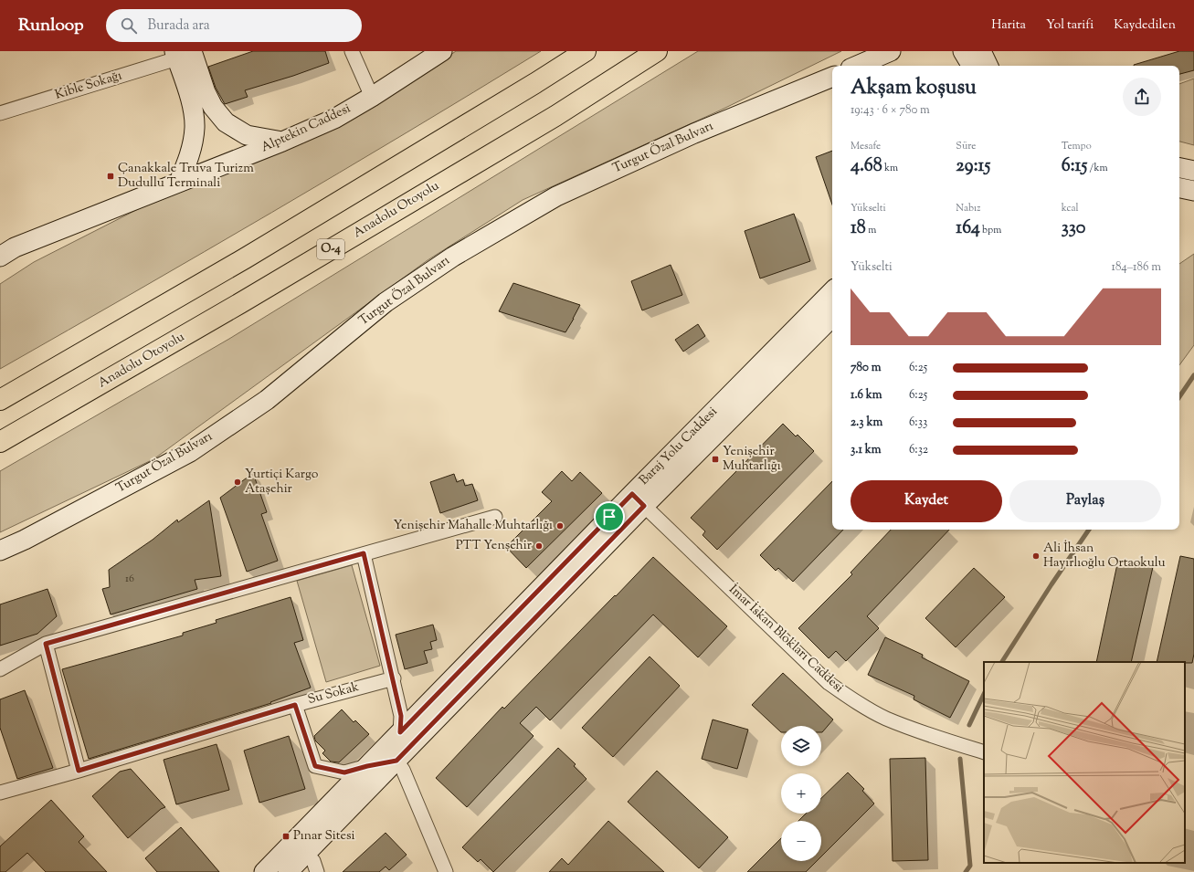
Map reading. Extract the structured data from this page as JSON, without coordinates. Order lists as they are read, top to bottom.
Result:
{
  "streets": {
    "highway": ["Anadolu Otoyolu", "O-4"],
    "street": [
      "Kible Sokağı",
      "Alptekin Caddesi",
      "Turgut Özal Bulvarı",
      "Baraj Yolu Caddesi",
      "İmar İskan Blokları Caddesi",
      "Su Sokak"
    ]
  },
  "crossings": [
    ["Baraj Yolu Caddesi", "İmar İskan Blokları Caddesi"]
  ],
  "places": {
    "transit": ["Çanakkale Truva Turizm Dudullu Terminali", "Yenişehir Muhtarlığı", "Pınar Sitesi"],
    "other": [
      "Yurtiçi Kargo Ataşehir",
      "Yenişehir Mahalle Muhtarlığı",
      "PTT Yenşehir",
      "Ali İhsan Hayırlıoğlu Ortaokulu"
    ]
  },
  "house_numbers": ["16"],
  "page": {
    "header": "Runloop",
    "search": "Burada ara",
    "nav": ["Harita", "Yol tarifi", "Kaydedilen"],
    "heading": ["Akşam koşusu", "19:43 · 6 × 780 m"],
    "stats": [
      ["Mesafe", "4.68 km"],
      ["Süre", "29:15"],
      ["Tempo", "6:15 /km"],
      ["Yükselti", "18 m"],
      ["Nabız", "164 bpm"],
      ["kcal", "330"]
    ],
    "chart": ["Yükselti", "184–186 m"],
    "list": [
      {
        "name": "780 m",
        "note": "6:25"
      },
      {
        "name": "1.6 km",
        "note": "6:25"
      },
      {
        "name": "2.3 km",
        "note": "6:33"
      },
      {
        "name": "3.1 km",
        "note": "6:32"
      }
    ],
    "buttons": ["Kaydet", "Paylaş"],
    "map_buttons": ["+", "−"]
  }
}
